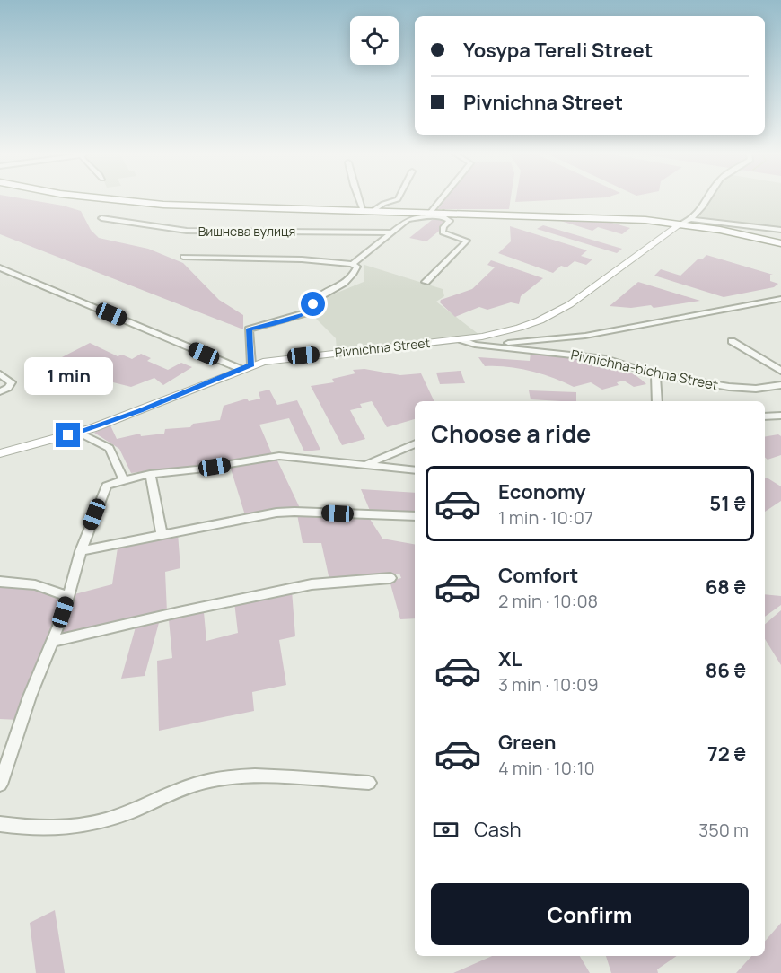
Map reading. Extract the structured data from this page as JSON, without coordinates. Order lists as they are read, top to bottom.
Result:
{
  "streets": {
    "street": ["Вишнева вулиця", "Pivnichna Street", "Pivnichna-bichna Street"]
  },
  "crossings": [
    ["Pivnichna Street", "Pivnichna-bichna Street"]
  ],
  "page": {
    "banner": ["Yosypa Tereli Street", "Pivnichna Street"],
    "bubble": "1 min",
    "heading": "Choose a ride",
    "list": [
      {
        "name": "Economy",
        "note": "1 min · 10:07",
        "value": "51 ₴"
      },
      {
        "name": "Comfort",
        "note": "2 min · 10:08",
        "value": "68 ₴"
      },
      {
        "name": "XL",
        "note": "3 min · 10:09",
        "value": "86 ₴"
      },
      {
        "name": "Green",
        "note": "4 min · 10:10",
        "value": "72 ₴"
      }
    ],
    "pay": ["Cash", "350 m"],
    "buttons": "Confirm"
  }
}
